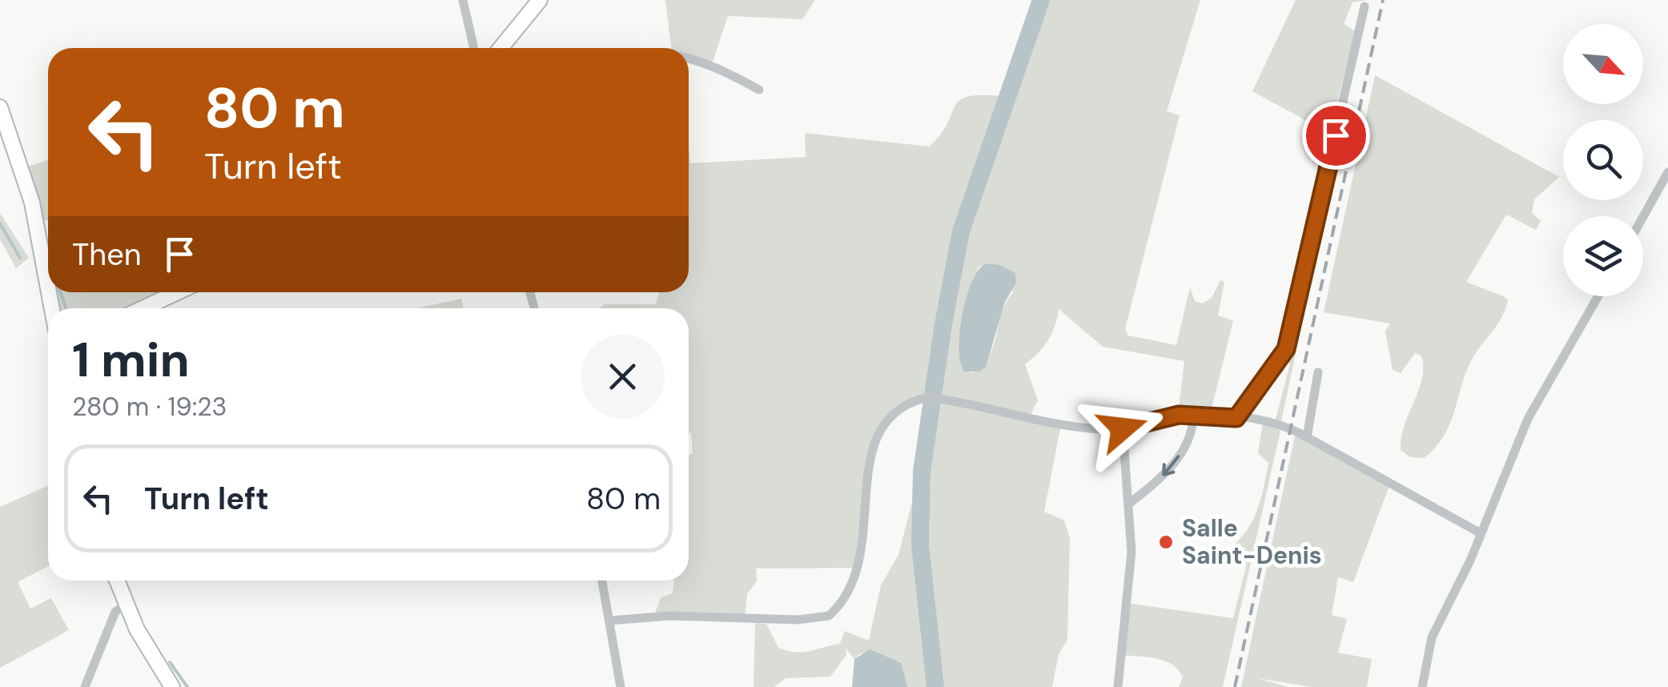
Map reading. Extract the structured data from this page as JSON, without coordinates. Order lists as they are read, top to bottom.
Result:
{
  "places": ["Salle Saint-Denis"],
  "north": "bottom right",
  "page": {
    "turn": ["80 m", "Turn left"],
    "then": "Then",
    "heading": ["1 min", "280 m · 19:23"],
    "list": [
      {
        "name": "Turn left",
        "value": "80 m"
      }
    ]
  }
}
